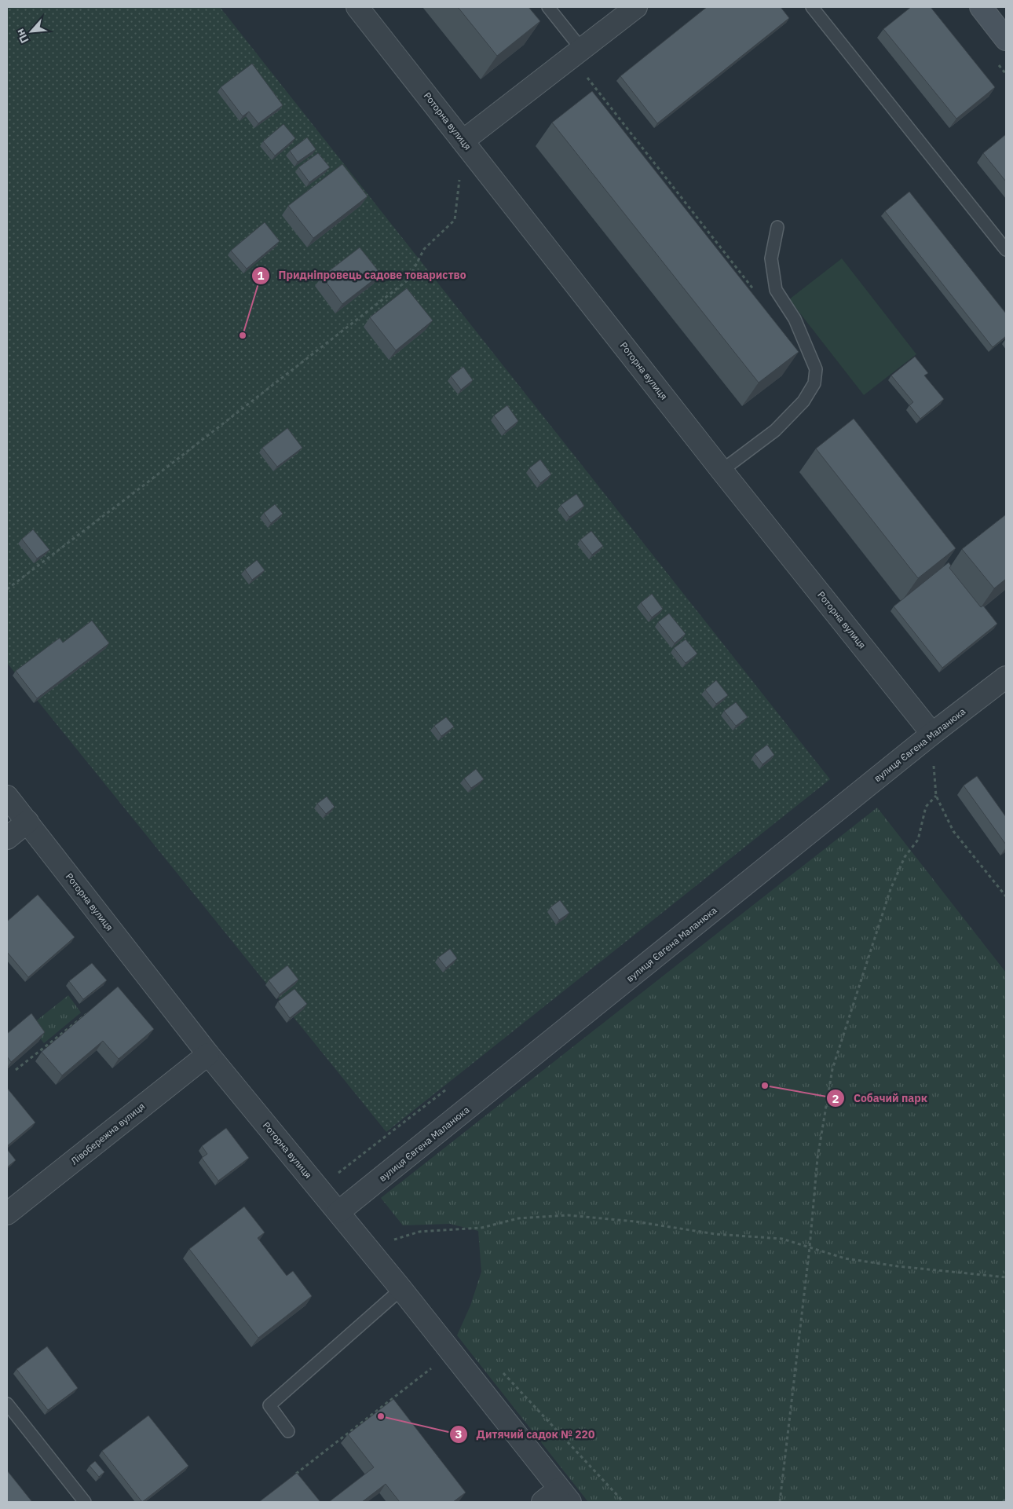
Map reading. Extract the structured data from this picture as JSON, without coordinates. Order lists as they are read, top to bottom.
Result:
{
  "streets": {
    "street": ["Роторна вулиця", "вулиця Євгена Маланюка", "Лівобережна вулиця"]
  },
  "crossings": [
    ["Роторна вулиця", "вулиця Євгена Маланюка"],
    ["Роторна вулиця", "Лівобережна вулиця"]
  ],
  "places": ["Придніпровець садове товариство", "Собачий парк", "Дитячий садок № 220"],
  "north": "bottom left"
}
